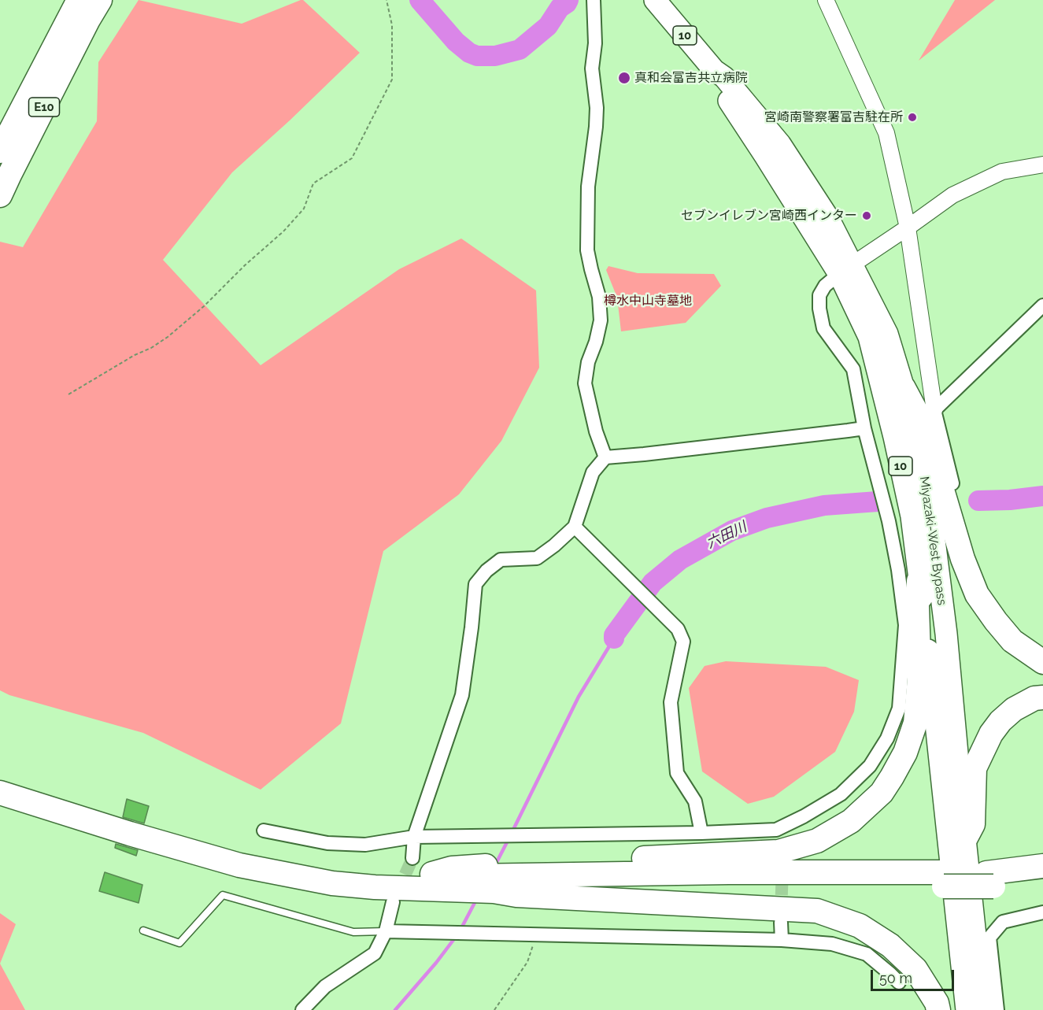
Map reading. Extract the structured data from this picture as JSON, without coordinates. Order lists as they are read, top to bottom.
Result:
{
  "streets": {
    "highway": ["10", "E10", "Miyazaki-West Bypass"]
  },
  "water": ["六田川"],
  "parks": ["樽水中山寺墓地"],
  "places": ["真和会富吉共立病院", "宮崎南警察署富吉駐在所", "セブンイレブン宮崎西インター"],
  "scale_bar": "50 m"
}
